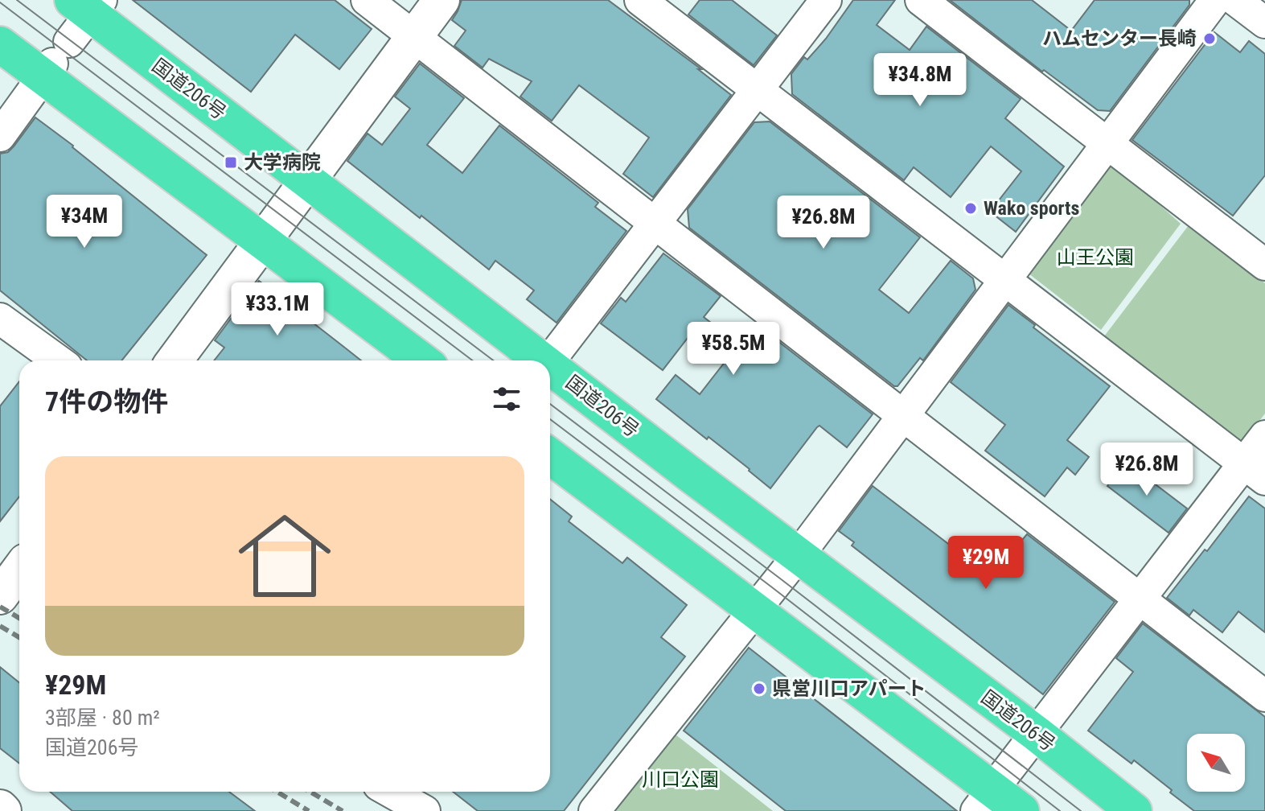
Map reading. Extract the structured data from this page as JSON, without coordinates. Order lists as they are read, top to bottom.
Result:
{
  "streets": {
    "highway": ["国道206号"]
  },
  "parks": ["山王公園", "川口公園"],
  "places": {
    "other": ["ハムセンター長崎", "Wako sports", "県営川口アパート"],
    "transit": ["大学病院"]
  },
  "north": "top left",
  "page": {
    "price": [
      "¥34.8M",
      "¥34M",
      "¥26.8M",
      "¥33.1M",
      "¥58.5M",
      "¥26.8M",
      "¥29M"
    ],
    "heading": "7件の物件",
    "list": [
      {
        "name": "¥29M",
        "note": "3部屋 · 80 m² · 国道206号"
      }
    ]
  }
}
